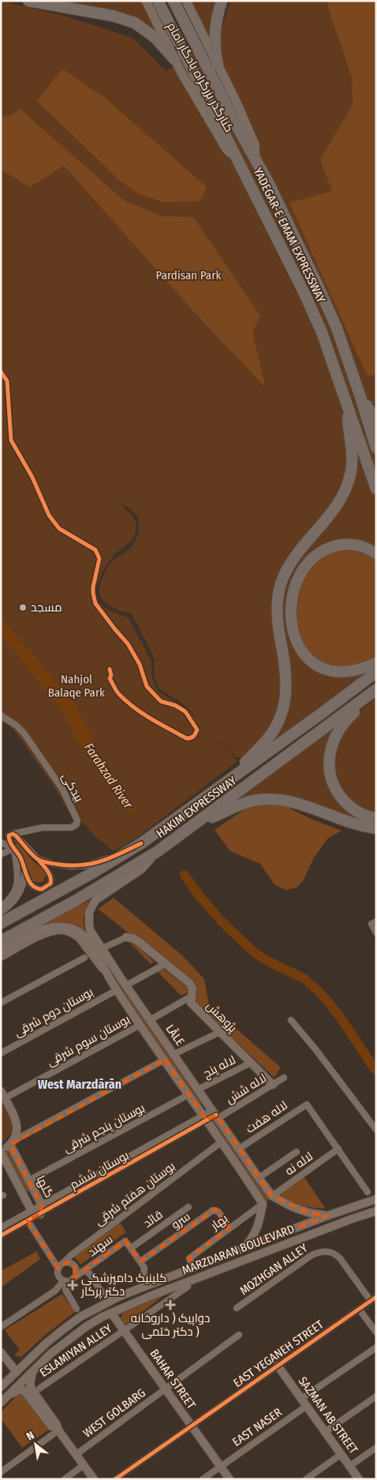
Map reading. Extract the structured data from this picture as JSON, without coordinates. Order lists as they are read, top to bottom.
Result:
{
  "streets": {
    "highway": ["YADEGAR-E EMAM EXPRESSWAY", "HAKIM EXPRESSWAY"],
    "main road": [
      "کنارگذر بزرگراه یادگار امام",
      "پژوهش",
      "LĀLE",
      "گلها",
      "MARZDARAN BOULEVARD",
      "BAHAR STREET",
      "SAZMAN AB STREET"
    ],
    "street": [
      "بیدکی",
      "بوستان دوم شرقی",
      "بوستان سوم شرقی",
      "لاله پنج",
      "لاله شش",
      "لاله هفت",
      "بوستان پنجم شرقی",
      "لاله نه",
      "بوستان ششم",
      "بوستان هفتم شرقی",
      "قائد",
      "سرو",
      "بهار",
      "سهند",
      "MOZHGAN ALLEY",
      "ESLAMIYAN ALLEY",
      "EAST YEGANEH STREET",
      "WEST GOLBARG",
      "EAST NASER"
    ]
  },
  "crossings": [
    ["کنارگذر بزرگراه یادگار امام", "YADEGAR-E EMAM EXPRESSWAY"],
    ["HAKIM EXPRESSWAY", "LĀLE"],
    ["بوستان دوم شرقی", "LĀLE"],
    ["پژوهش", "لاله پنج"],
    ["پژوهش", "لاله شش"],
    ["LĀLE", "بوستان سوم شرقی"],
    ["LĀLE", "لاله پنج"],
    ["LĀLE", "لاله شش"],
    ["LĀLE", "لاله هفت"],
    ["LĀLE", "بوستان پنجم شرقی"],
    ["LĀLE", "لاله نه"],
    ["LĀLE", "بوستان ششم"],
    ["LĀLE", "بوستان هفتم شرقی"],
    ["LĀLE", "بهار"],
    ["LĀLE", "MARZDARAN BOULEVARD"],
    ["لاله شش", "بوستان ششم"],
    ["لاله هفت", "لاله نه"],
    ["بوستان پنجم شرقی", "گلها"],
    ["بوستان ششم", "گلها"],
    ["بوستان هفتم شرقی", "سهند"],
    ["قائد", "سهند"],
    ["سرو", "بهار"],
    ["سرو", "سهند"],
    ["بهار", "MARZDARAN BOULEVARD"],
    ["MARZDARAN BOULEVARD", "BAHAR STREET"],
    ["MOZHGAN ALLEY", "EAST YEGANEH STREET"],
    ["ESLAMIYAN ALLEY", "BAHAR STREET"],
    ["EAST YEGANEH STREET", "BAHAR STREET"],
    ["EAST YEGANEH STREET", "SAZMAN AB STREET"],
    ["BAHAR STREET", "WEST GOLBARG"],
    ["BAHAR STREET", "EAST NASER"],
    ["SAZMAN AB STREET", "EAST NASER"]
  ],
  "districts": ["West Marzdārān"],
  "water": ["Farahzad River"],
  "parks": ["Pardisan Park", "Nahjol Balaqe Park"],
  "places": {
    "other": ["مسجد"],
    "health": ["کلینیک دامپزشکی دکتر پرکار", "دواپیک ( داروخانه دکتر ختمی )"]
  },
  "north": "top left"
}
